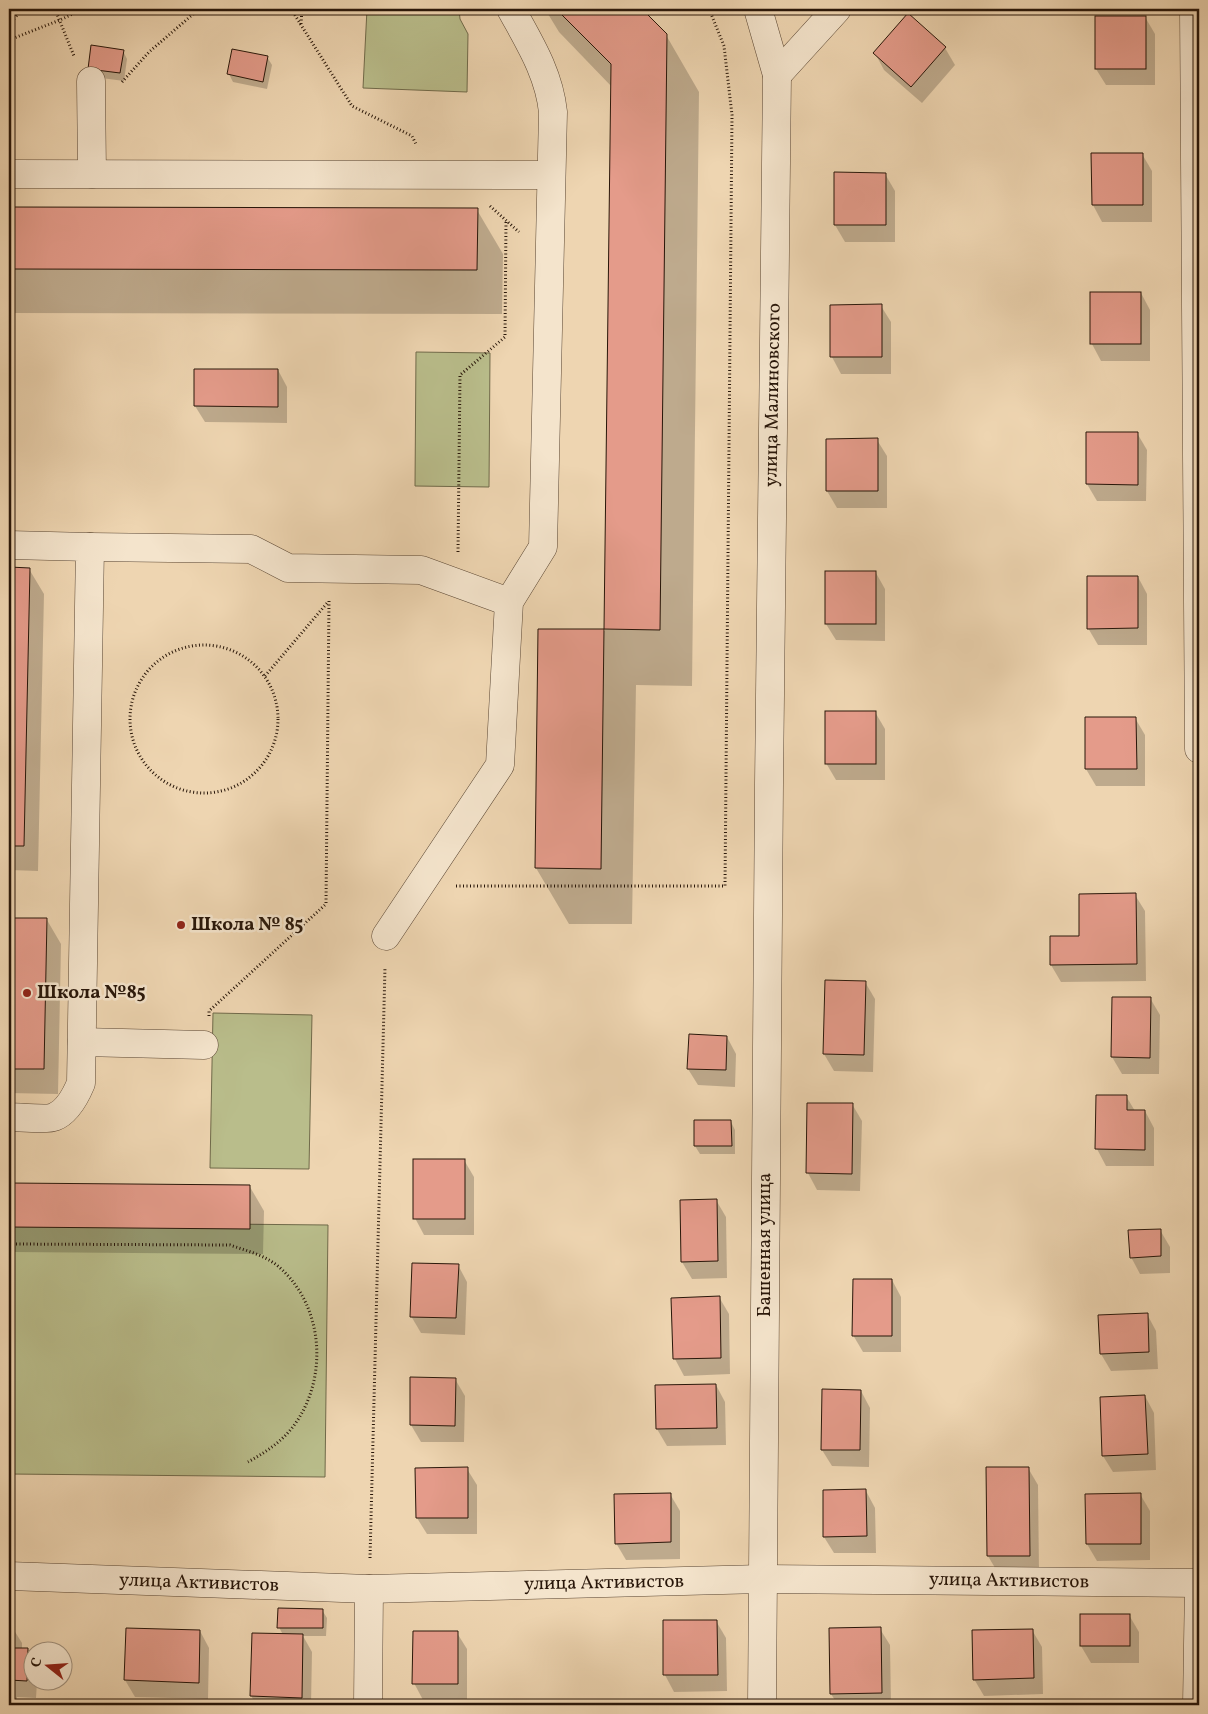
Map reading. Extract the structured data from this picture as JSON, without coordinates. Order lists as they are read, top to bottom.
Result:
{
  "streets": {
    "street": ["улица Малиновского", "Башенная улица", "улица Активистов"]
  },
  "crossings": [
    ["улица Малиновского", "Башенная улица"],
    ["Башенная улица", "улица Активистов"]
  ],
  "places": ["Школа № 85", "Школа №85"],
  "north": "left"
}
